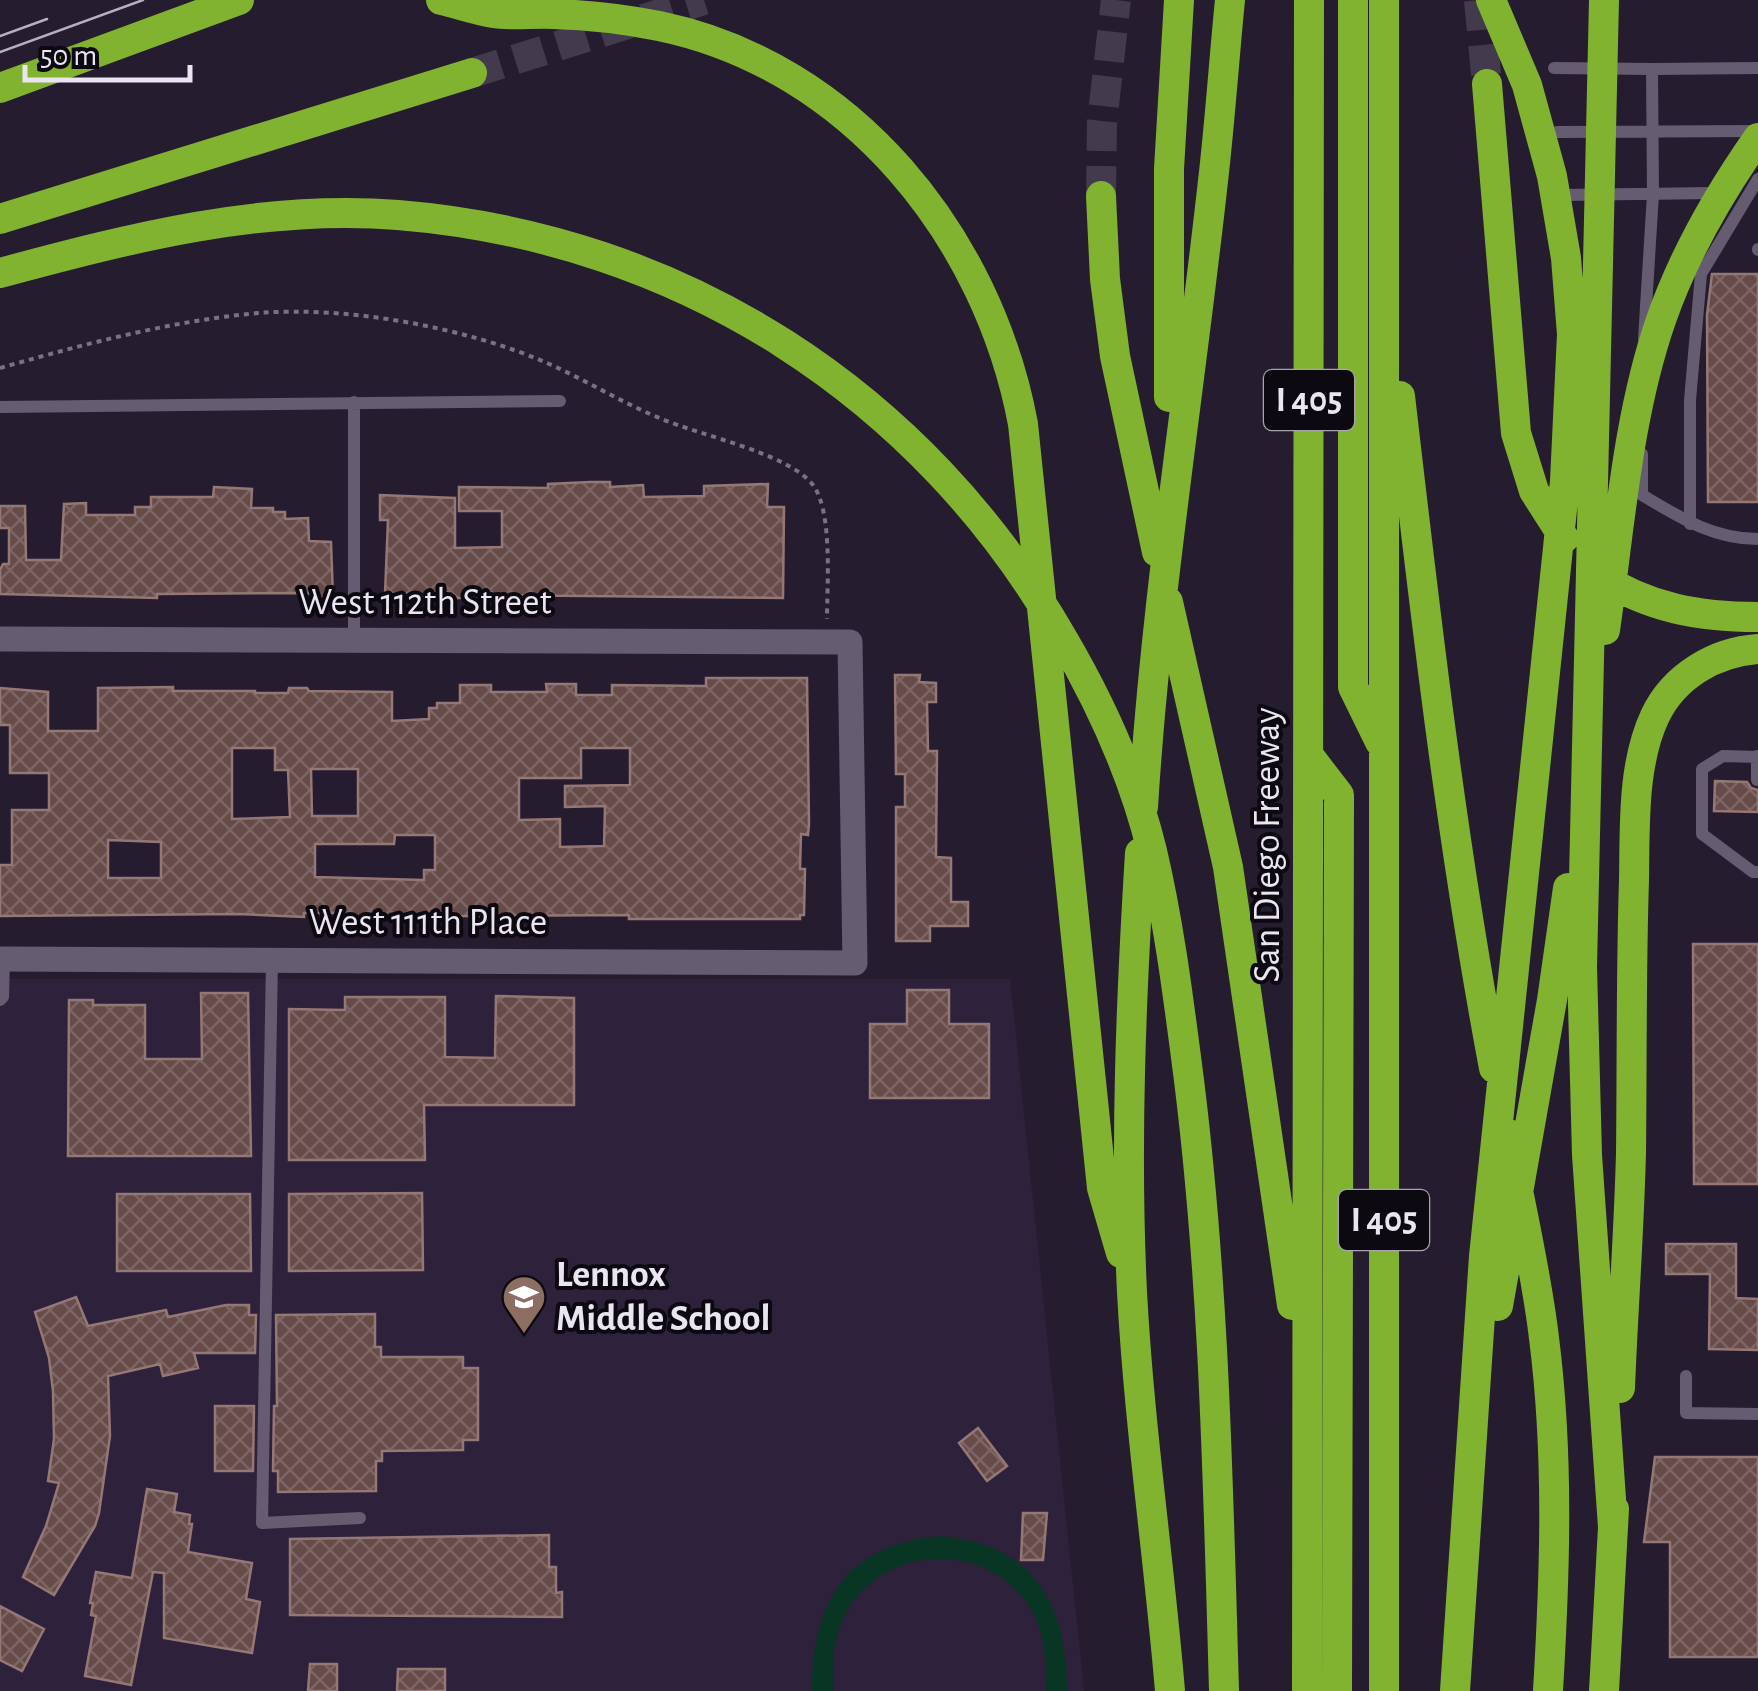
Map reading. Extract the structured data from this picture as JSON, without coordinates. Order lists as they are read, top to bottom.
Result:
{
  "streets": {
    "highway": ["I 405", "San Diego Freeway"],
    "street": ["West 112th Street", "West 111th Place"]
  },
  "crossings": [
    ["West 112th Street", "West 111th Place"]
  ],
  "places": {
    "school or university": ["Lennox Middle School"]
  },
  "scale_bar": "50 m"
}
